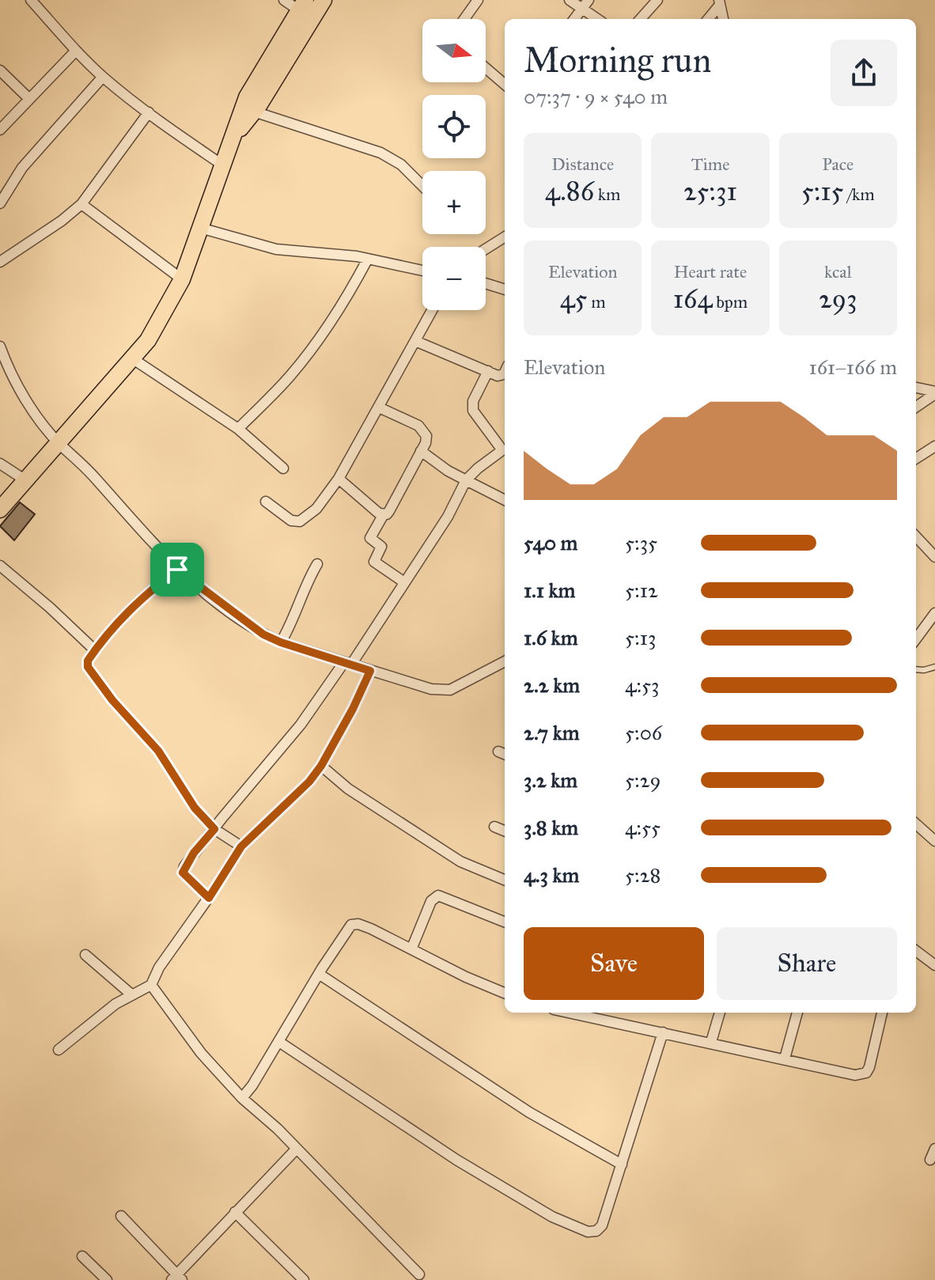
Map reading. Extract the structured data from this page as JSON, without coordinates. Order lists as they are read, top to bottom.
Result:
{
  "north": "right",
  "page": {
    "map_buttons": ["+", "−"],
    "heading": ["Morning run", "07:37 · 9 × 540 m"],
    "stats": [
      ["Distance", "4.86 km"],
      ["Time", "25:31"],
      ["Pace", "5:15 /km"],
      ["Elevation", "45 m"],
      ["Heart rate", "164 bpm"],
      ["kcal", "293"]
    ],
    "chart": ["Elevation", "161–166 m"],
    "list": [
      {
        "name": "540 m",
        "note": "5:35"
      },
      {
        "name": "1.1 km",
        "note": "5:12"
      },
      {
        "name": "1.6 km",
        "note": "5:13"
      },
      {
        "name": "2.2 km",
        "note": "4:53"
      },
      {
        "name": "2.7 km",
        "note": "5:06"
      },
      {
        "name": "3.2 km",
        "note": "5:29"
      },
      {
        "name": "3.8 km",
        "note": "4:55"
      },
      {
        "name": "4.3 km",
        "note": "5:28"
      }
    ],
    "buttons": ["Save", "Share"]
  }
}
